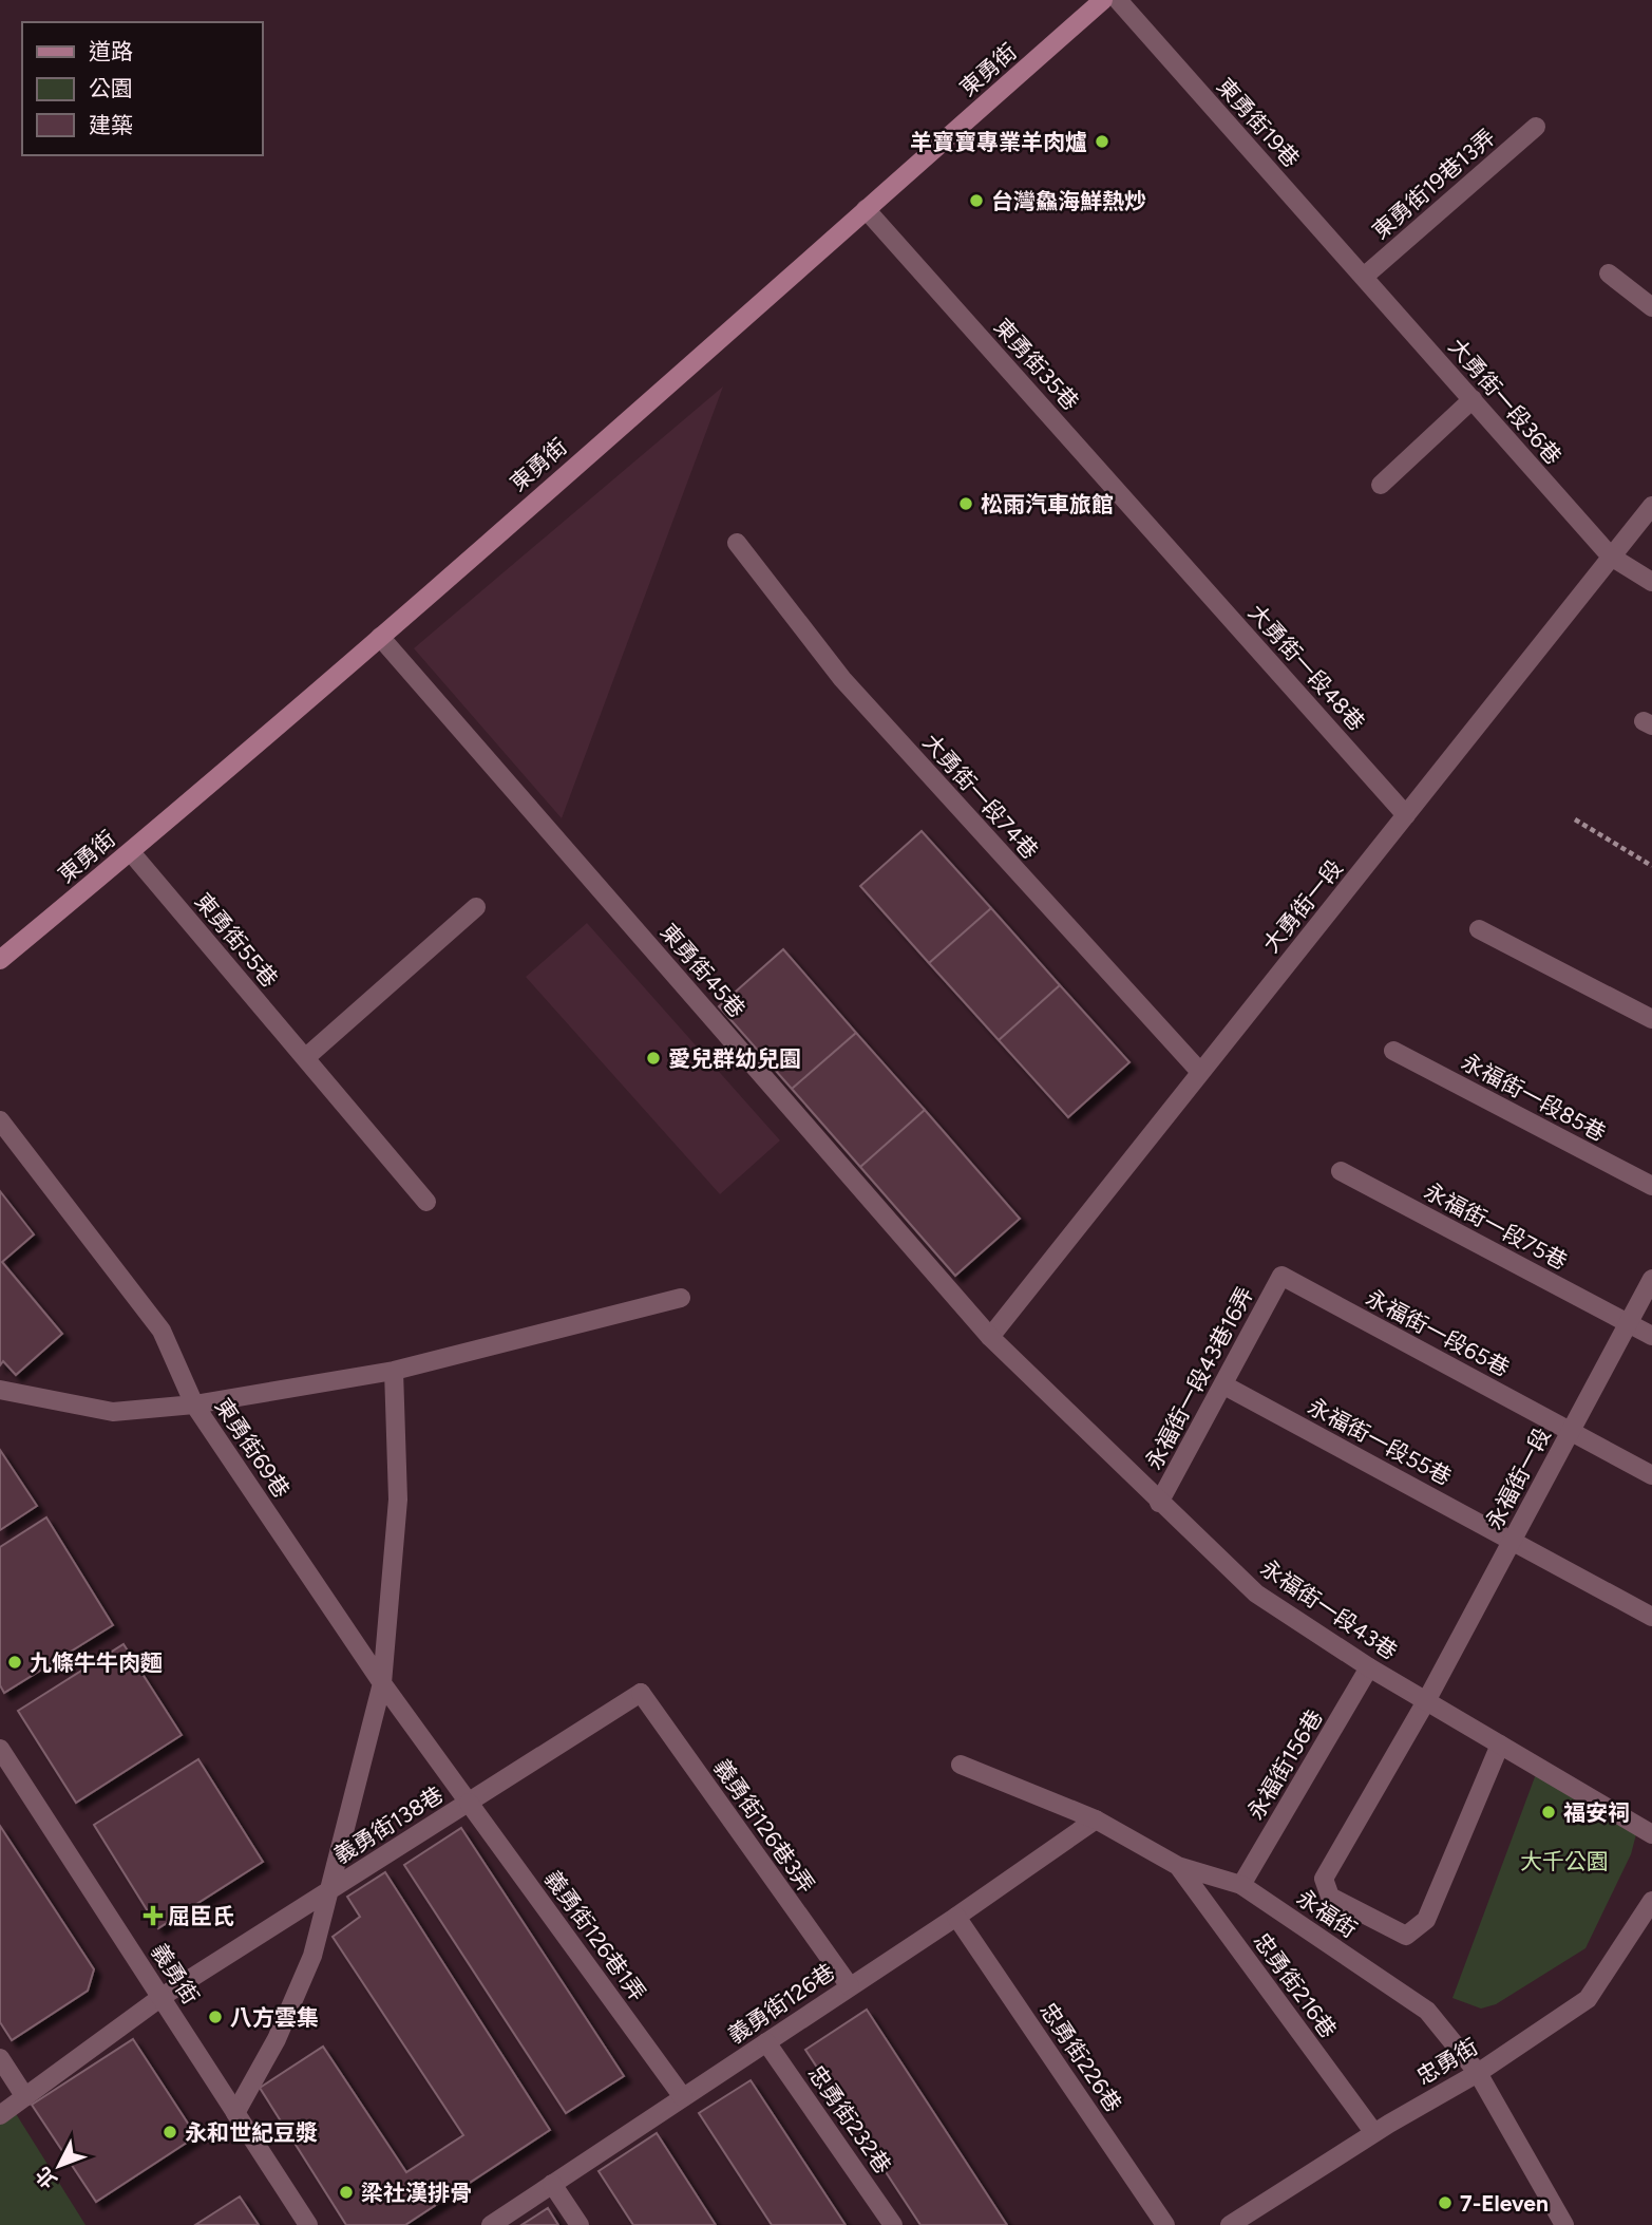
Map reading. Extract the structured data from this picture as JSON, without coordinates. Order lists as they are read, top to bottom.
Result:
{
  "streets": {
    "street": [
      "東勇街",
      "東勇街19巷",
      "東勇街19巷13弄",
      "東勇街35巷",
      "大勇街一段36巷",
      "大勇街一段48巷",
      "大勇街一段74巷",
      "大勇街一段",
      "東勇街55巷",
      "東勇街45巷",
      "永福街一段85巷",
      "永福街一段75巷",
      "永福街一段65巷",
      "永福街一段43巷16弄",
      "永福街一段55巷",
      "東勇街69巷",
      "永福街一段",
      "永福街一段43巷",
      "永福街156巷",
      "義勇街138巷",
      "義勇街126巷3弄",
      "永福街",
      "義勇街126巷1弄",
      "義勇街",
      "忠勇街216巷",
      "義勇街126巷",
      "忠勇街226巷",
      "忠勇街",
      "忠勇街232巷"
    ]
  },
  "crossings": [
    ["東勇街", "東勇街35巷"],
    ["東勇街", "東勇街55巷"],
    ["東勇街", "東勇街45巷"],
    ["東勇街19巷", "東勇街19巷13弄"],
    ["東勇街19巷", "大勇街一段36巷"],
    ["東勇街19巷13弄", "大勇街一段36巷"],
    ["東勇街35巷", "大勇街一段48巷"],
    ["大勇街一段36巷", "大勇街一段"],
    ["大勇街一段48巷", "大勇街一段"],
    ["大勇街一段74巷", "大勇街一段"],
    ["大勇街一段", "東勇街45巷"],
    ["大勇街一段", "永福街一段43巷"],
    ["東勇街45巷", "永福街一段43巷"],
    ["永福街一段75巷", "永福街一段"],
    ["永福街一段65巷", "永福街一段43巷16弄"],
    ["永福街一段65巷", "永福街一段"],
    ["永福街一段43巷16弄", "永福街一段55巷"],
    ["永福街一段43巷16弄", "永福街一段43巷"],
    ["永福街一段55巷", "永福街一段"],
    ["東勇街69巷", "義勇街138巷"],
    ["東勇街69巷", "義勇街126巷1弄"],
    ["永福街一段", "永福街一段43巷"],
    ["永福街一段43巷", "永福街156巷"],
    ["永福街156巷", "永福街"],
    ["義勇街138巷", "義勇街126巷3弄"],
    ["義勇街138巷", "義勇街126巷1弄"],
    ["義勇街138巷", "義勇街"],
    ["義勇街126巷3弄", "義勇街126巷"],
    ["永福街", "忠勇街216巷"],
    ["永福街", "義勇街126巷"],
    ["永福街", "忠勇街"],
    ["義勇街126巷1弄", "義勇街126巷"],
    ["忠勇街216巷", "忠勇街"],
    ["義勇街126巷", "忠勇街226巷"],
    ["義勇街126巷", "忠勇街232巷"]
  ],
  "parks": ["大千公園"],
  "places": {
    "other": [
      "羊寶寶專業羊肉爐",
      "台灣鱻海鮮熱炒",
      "松雨汽車旅館",
      "愛兒群幼兒園",
      "九條牛牛肉麵",
      "福安祠",
      "八方雲集",
      "永和世紀豆漿",
      "梁社漢排骨",
      "7-Eleven"
    ],
    "health": ["屈臣氏"]
  },
  "legend": ["道路", "公園", "建築"],
  "north": "bottom left"
}
